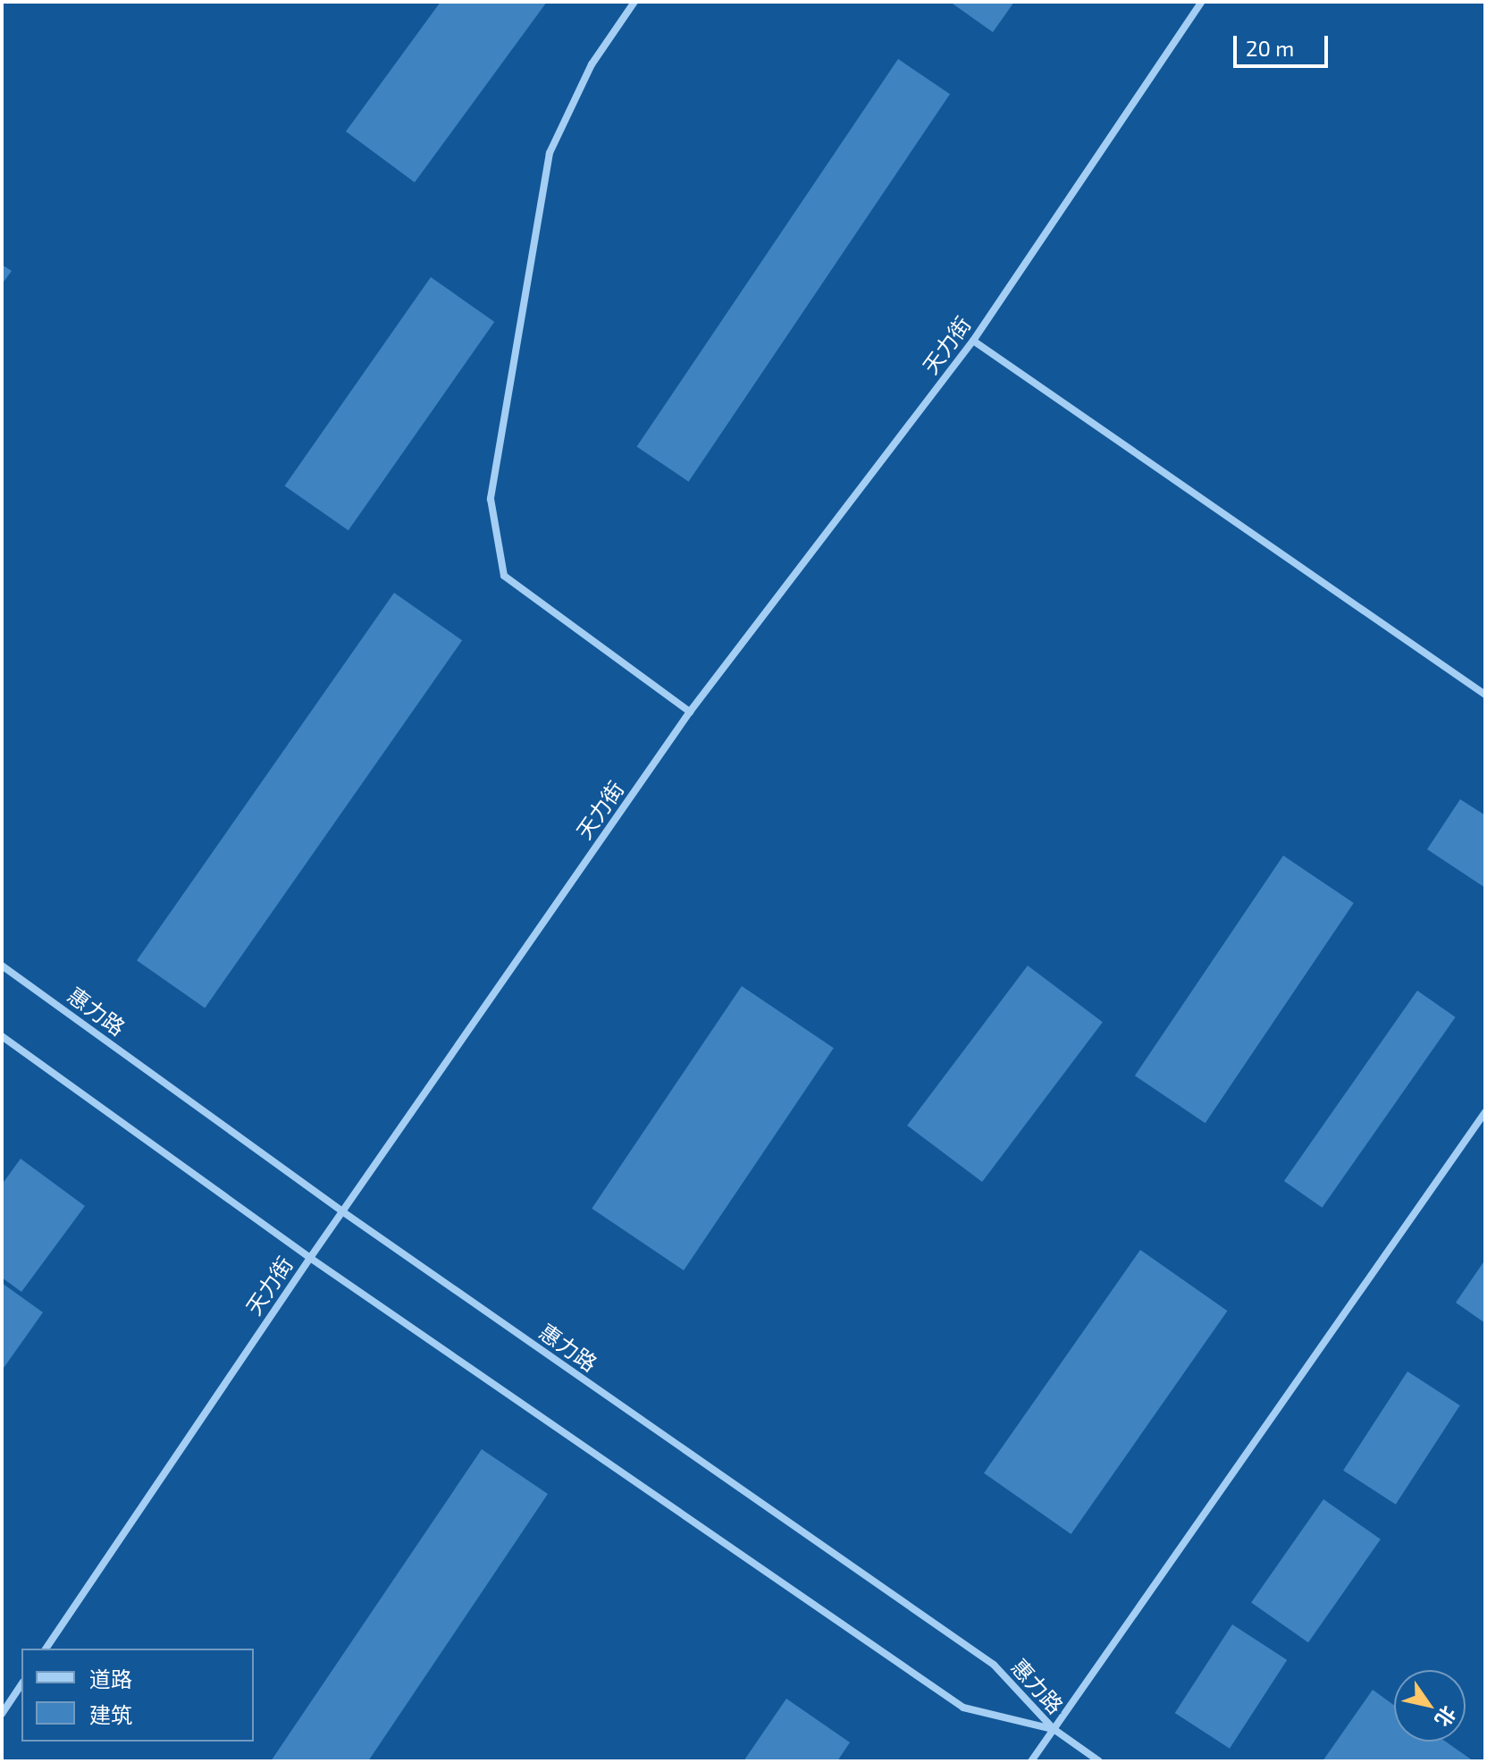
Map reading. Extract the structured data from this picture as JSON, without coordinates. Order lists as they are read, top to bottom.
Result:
{
  "streets": {
    "street": ["天力街", "惠力路"]
  },
  "crossings": [
    ["天力街", "惠力路"]
  ],
  "legend": ["道路", "建筑"],
  "scale_bar": "20 m",
  "north": "bottom right"
}
